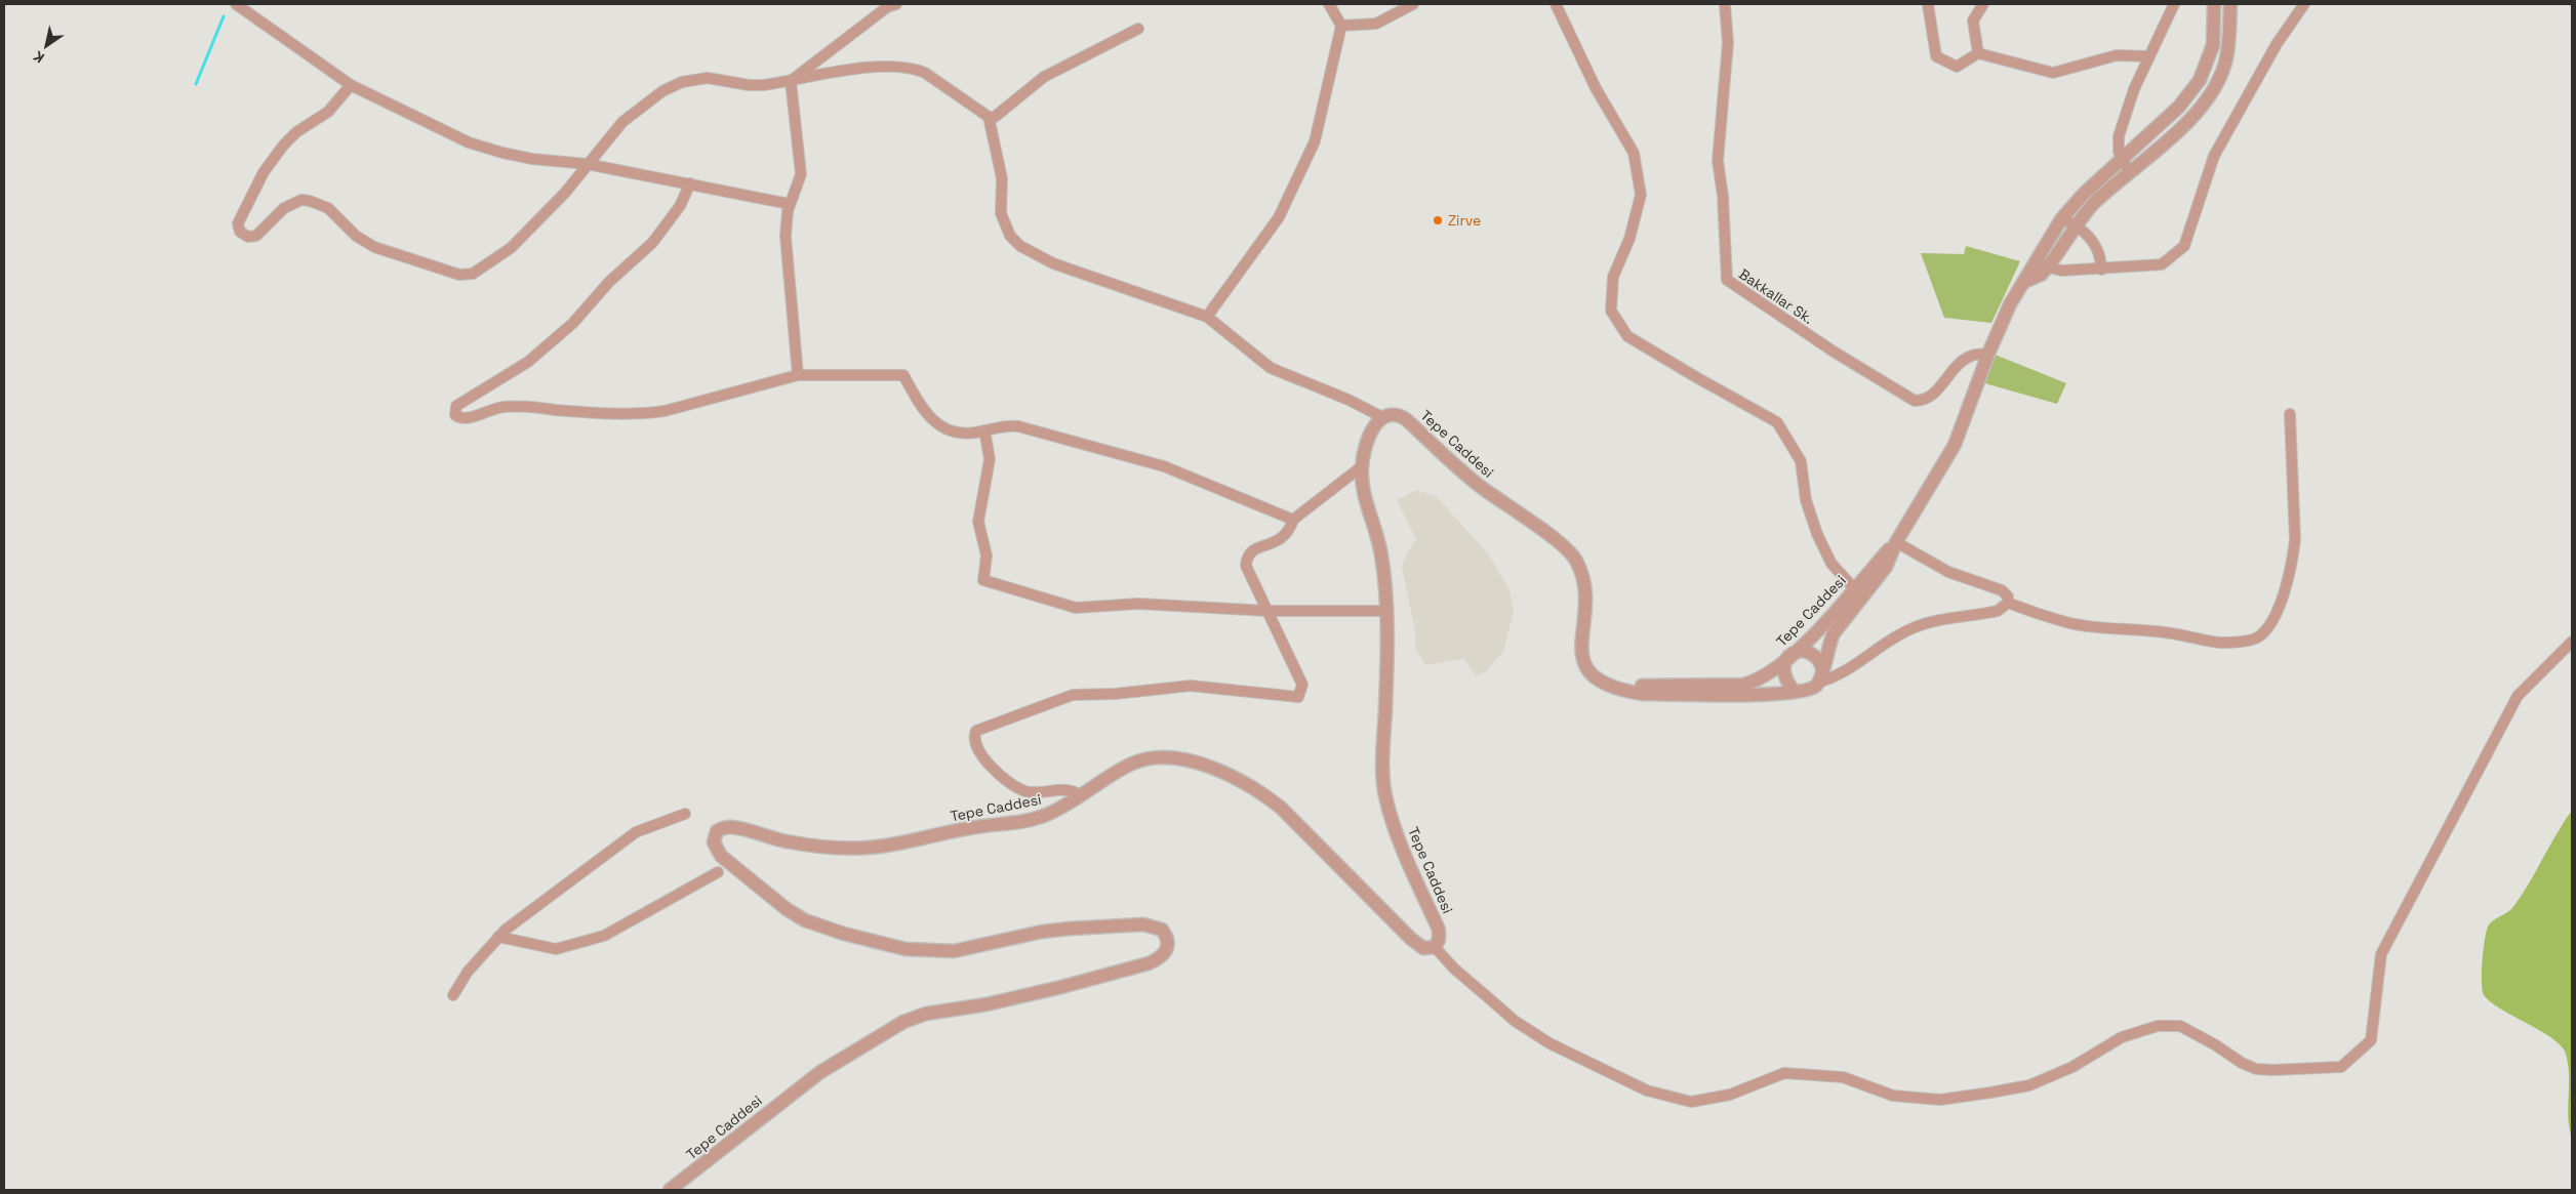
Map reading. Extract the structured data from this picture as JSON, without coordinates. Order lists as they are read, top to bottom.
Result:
{
  "streets": {
    "street": ["Bakkallar Sk.", "Tepe Caddesi"]
  },
  "crossings": [
    ["Bakkallar Sk.", "Tepe Caddesi"]
  ],
  "places": ["Zirve"],
  "north": "bottom left"
}
